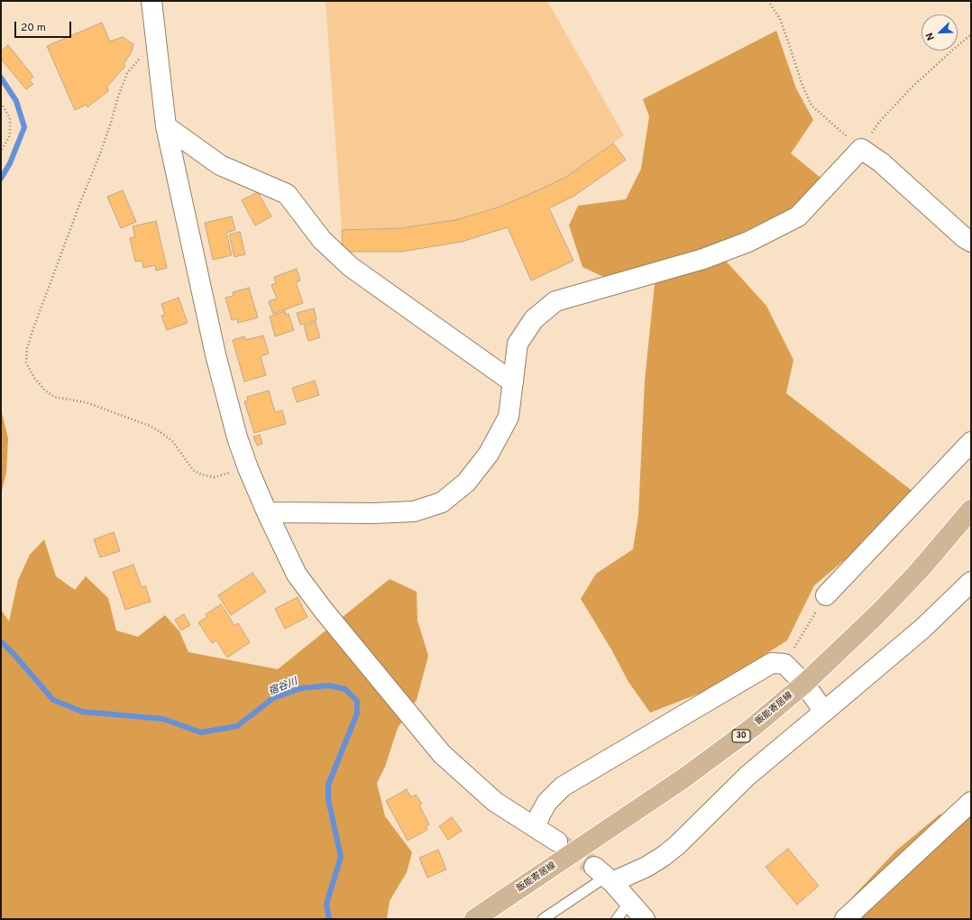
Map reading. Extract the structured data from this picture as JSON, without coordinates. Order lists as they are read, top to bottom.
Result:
{
  "streets": {
    "main road": ["飯能寄居線", "30"]
  },
  "water": ["宿谷川"],
  "scale_bar": "20 m",
  "north": "bottom left"
}
